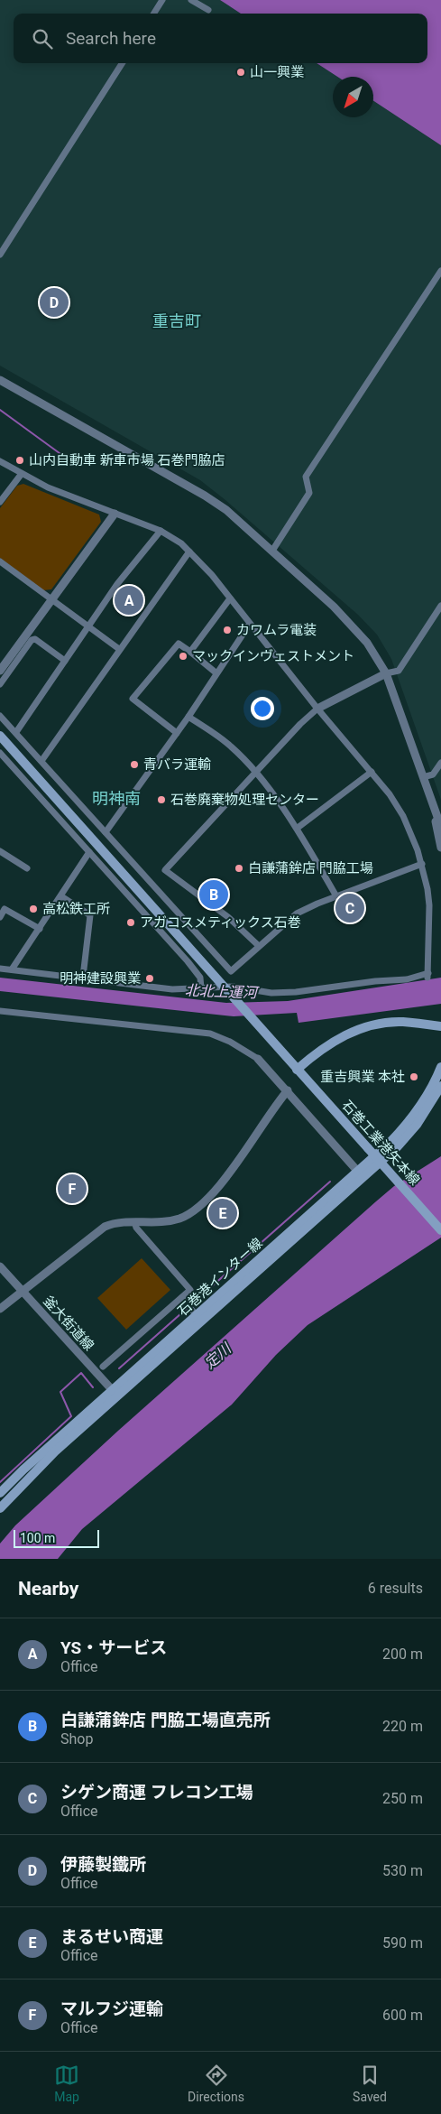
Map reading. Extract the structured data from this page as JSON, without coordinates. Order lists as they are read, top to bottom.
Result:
{
  "streets": {
    "main road": ["石巻工業港矢本線", "石巻港インター線"],
    "street": ["釜大街道線"]
  },
  "crossings": [
    ["石巻港インター線", "釜大街道線"]
  ],
  "districts": ["重吉町", "明神南"],
  "water": ["北北上運河", "定川"],
  "places": [
    "山一興業",
    "山内自動車 新車市場 石巻門脇店",
    "カワムラ電装",
    "マックインヴェストメント",
    "青バラ運輸",
    "石巻廃棄物処理センター",
    "白謙蒲鉾店 門脇工場",
    "高松鉄工所",
    "アガコスメティックス石巻",
    "明神建設興業",
    "重吉興業 本社"
  ],
  "scale_bar": "100 m",
  "north": "bottom left",
  "page": {
    "search": "Search here",
    "pins": [
      "D",
      "A",
      "B",
      "C",
      "F",
      "E"
    ],
    "scale": "100 m",
    "heading": ["Nearby", "6 results"],
    "list": [
      {
        "mark": "A",
        "name": "YS・サービス",
        "note": "Office",
        "value": "200 m"
      },
      {
        "mark": "B",
        "name": "白謙蒲鉾店 門脇工場直売所",
        "note": "Shop",
        "value": "220 m"
      },
      {
        "mark": "C",
        "name": "シゲン商運 フレコン工場",
        "note": "Office",
        "value": "250 m"
      },
      {
        "mark": "D",
        "name": "伊藤製鐵所",
        "note": "Office",
        "value": "530 m"
      },
      {
        "mark": "E",
        "name": "まるせい商運",
        "note": "Office",
        "value": "590 m"
      },
      {
        "mark": "F",
        "name": "マルフジ運輸",
        "note": "Office",
        "value": "600 m"
      }
    ],
    "nav": ["Map", "Directions", "Saved"]
  }
}
